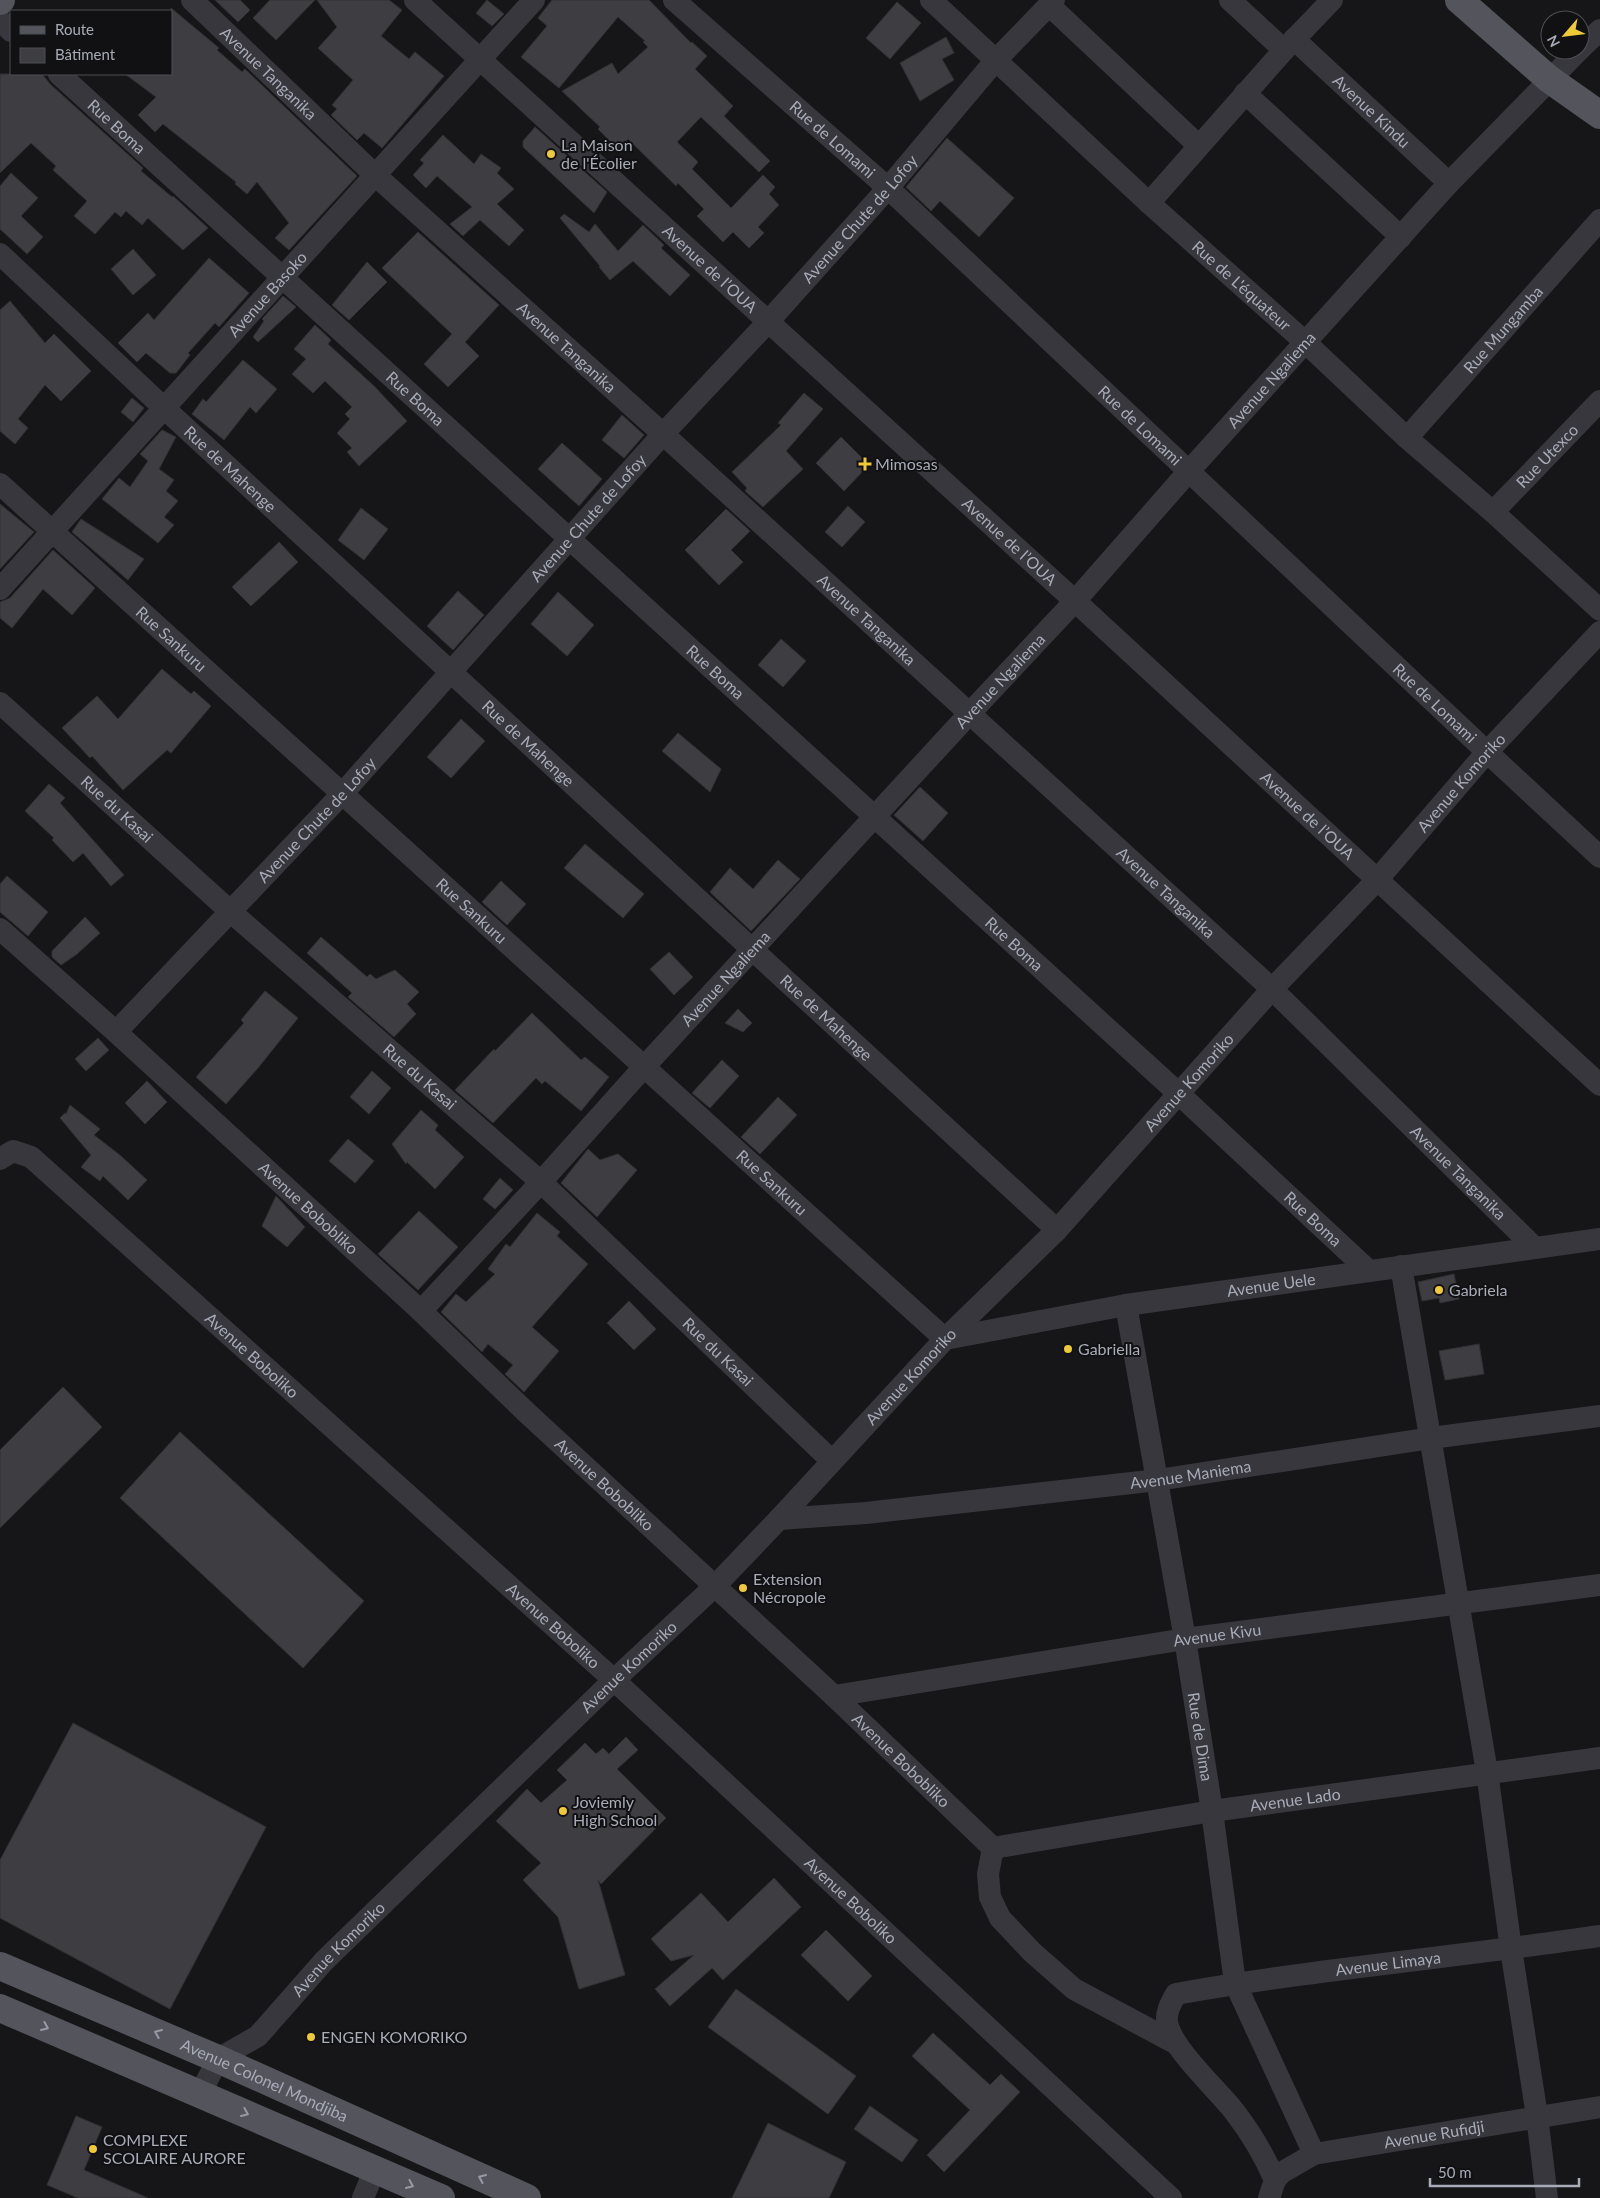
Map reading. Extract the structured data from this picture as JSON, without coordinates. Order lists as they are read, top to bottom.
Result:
{
  "streets": {
    "main road": ["Avenue Colonel Mondjiba"],
    "street": [
      "Avenue Tanganika",
      "Avenue Kindu",
      "Rue Boma",
      "Rue de Lomami",
      "Avenue Chute de Lofoy",
      "Avenue de l’OUA",
      "Rue de L'équateur",
      "Avenue Basoko",
      "Rue Mungamba",
      "Avenue Ngaliema",
      "Rue Utexco",
      "Rue de Mahenge",
      "Rue Sankuru",
      "Avenue Komoriko",
      "Rue du Kasai",
      "Avenue Bobobliko",
      "Avenue Uele",
      "Avenue Boboliko",
      "Avenue Maniema",
      "Avenue Kivu",
      "Rue de Dima",
      "Avenue Lado",
      "Avenue Limaya",
      "Avenue Rufidji"
    ]
  },
  "crossings": [
    ["Avenue Tanganika", "Avenue Chute de Lofoy"],
    ["Avenue Tanganika", "Avenue Basoko"],
    ["Avenue Tanganika", "Avenue Ngaliema"],
    ["Avenue Tanganika", "Avenue Komoriko"],
    ["Avenue Tanganika", "Avenue Uele"],
    ["Avenue Kindu", "Avenue Ngaliema"],
    ["Rue Boma", "Avenue Chute de Lofoy"],
    ["Rue Boma", "Avenue Basoko"],
    ["Rue Boma", "Avenue Ngaliema"],
    ["Rue Boma", "Avenue Komoriko"],
    ["Rue Boma", "Avenue Uele"],
    ["Rue de Lomami", "Avenue Chute de Lofoy"],
    ["Rue de Lomami", "Avenue Ngaliema"],
    ["Rue de Lomami", "Avenue Komoriko"],
    ["Avenue Chute de Lofoy", "Avenue de l’OUA"],
    ["Avenue Chute de Lofoy", "Rue de L'équateur"],
    ["Avenue Chute de Lofoy", "Rue de Mahenge"],
    ["Avenue Chute de Lofoy", "Rue Sankuru"],
    ["Avenue Chute de Lofoy", "Rue du Kasai"],
    ["Avenue Chute de Lofoy", "Avenue Bobobliko"],
    ["Avenue de l’OUA", "Avenue Basoko"],
    ["Avenue de l’OUA", "Avenue Ngaliema"],
    ["Avenue de l’OUA", "Avenue Komoriko"],
    ["Rue de L'équateur", "Rue Mungamba"],
    ["Rue de L'équateur", "Avenue Ngaliema"],
    ["Rue de L'équateur", "Rue Utexco"],
    ["Avenue Basoko", "Rue de Mahenge"],
    ["Avenue Basoko", "Rue Sankuru"],
    ["Avenue Ngaliema", "Rue de Mahenge"],
    ["Avenue Ngaliema", "Rue Sankuru"],
    ["Avenue Ngaliema", "Rue du Kasai"],
    ["Avenue Ngaliema", "Avenue Bobobliko"],
    ["Rue de Mahenge", "Avenue Komoriko"],
    ["Rue Sankuru", "Avenue Komoriko"],
    ["Rue Sankuru", "Avenue Uele"],
    ["Avenue Komoriko", "Rue du Kasai"],
    ["Avenue Komoriko", "Avenue Bobobliko"],
    ["Avenue Komoriko", "Avenue Uele"],
    ["Avenue Komoriko", "Avenue Boboliko"],
    ["Avenue Komoriko", "Avenue Maniema"],
    ["Avenue Komoriko", "Avenue Colonel Mondjiba"],
    ["Avenue Bobobliko", "Avenue Kivu"],
    ["Avenue Bobobliko", "Avenue Lado"],
    ["Avenue Uele", "Rue de Dima"],
    ["Avenue Maniema", "Rue de Dima"],
    ["Avenue Kivu", "Rue de Dima"],
    ["Rue de Dima", "Avenue Lado"],
    ["Rue de Dima", "Avenue Limaya"],
    ["Rue de Dima", "Avenue Rufidji"]
  ],
  "places": {
    "other": [
      "La Maison de l'Écolier",
      "Gabriela",
      "Gabriella",
      "Extension Nécropole",
      "Joviemly High School",
      "ENGEN KOMORIKO",
      "COMPLEXE SCOLAIRE AURORE"
    ],
    "health": ["Mimosas"]
  },
  "legend": ["Route", "Bâtiment"],
  "scale_bar": "50 m",
  "north": "bottom left"
}
